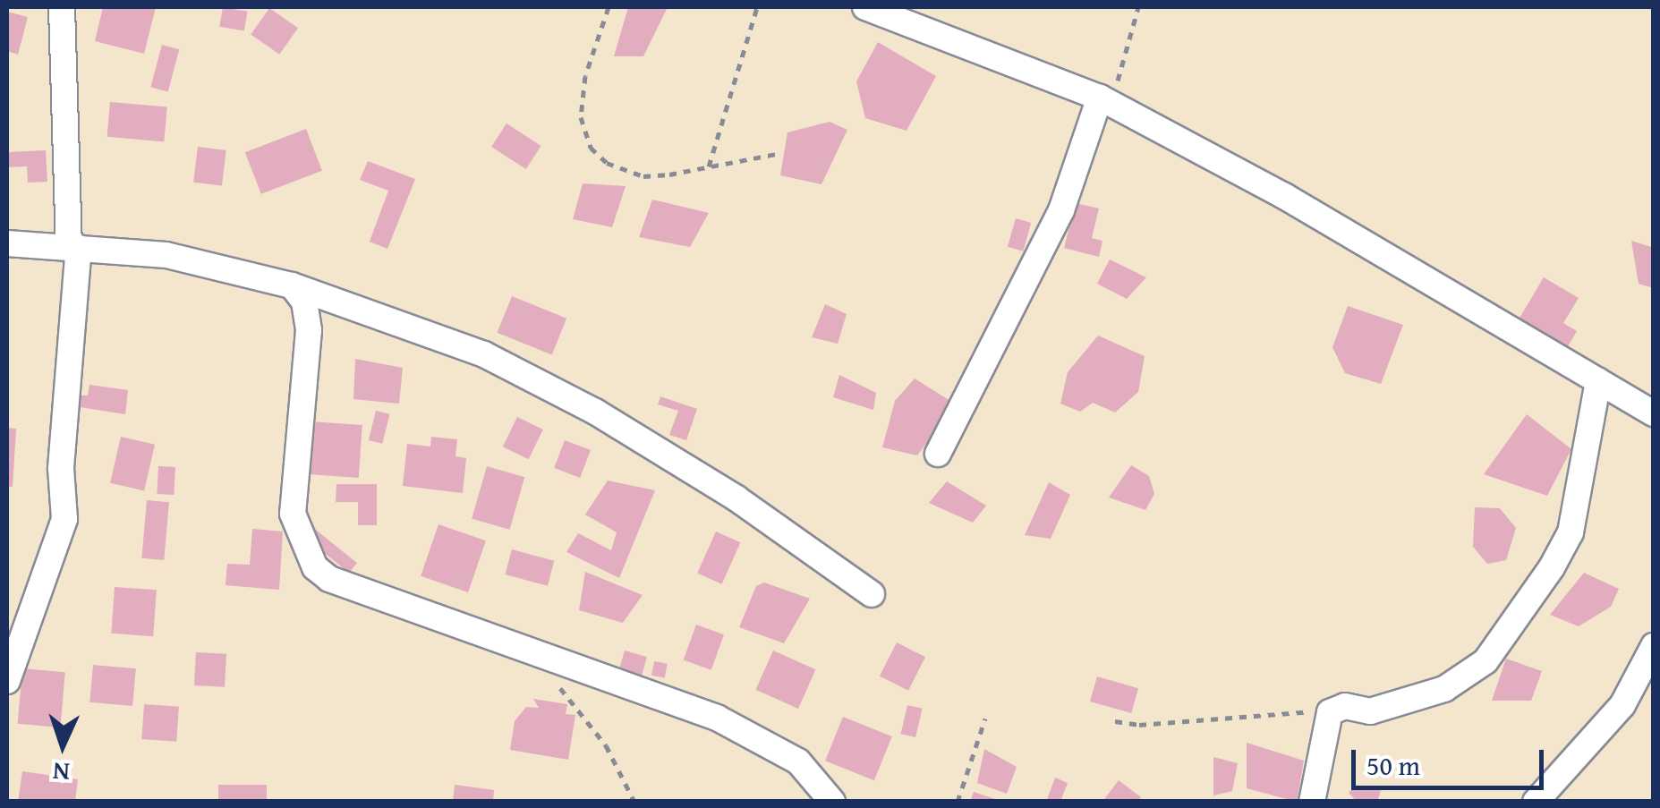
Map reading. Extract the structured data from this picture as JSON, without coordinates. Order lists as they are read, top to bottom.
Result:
{
  "scale_bar": "50 m",
  "north": "bottom"
}
